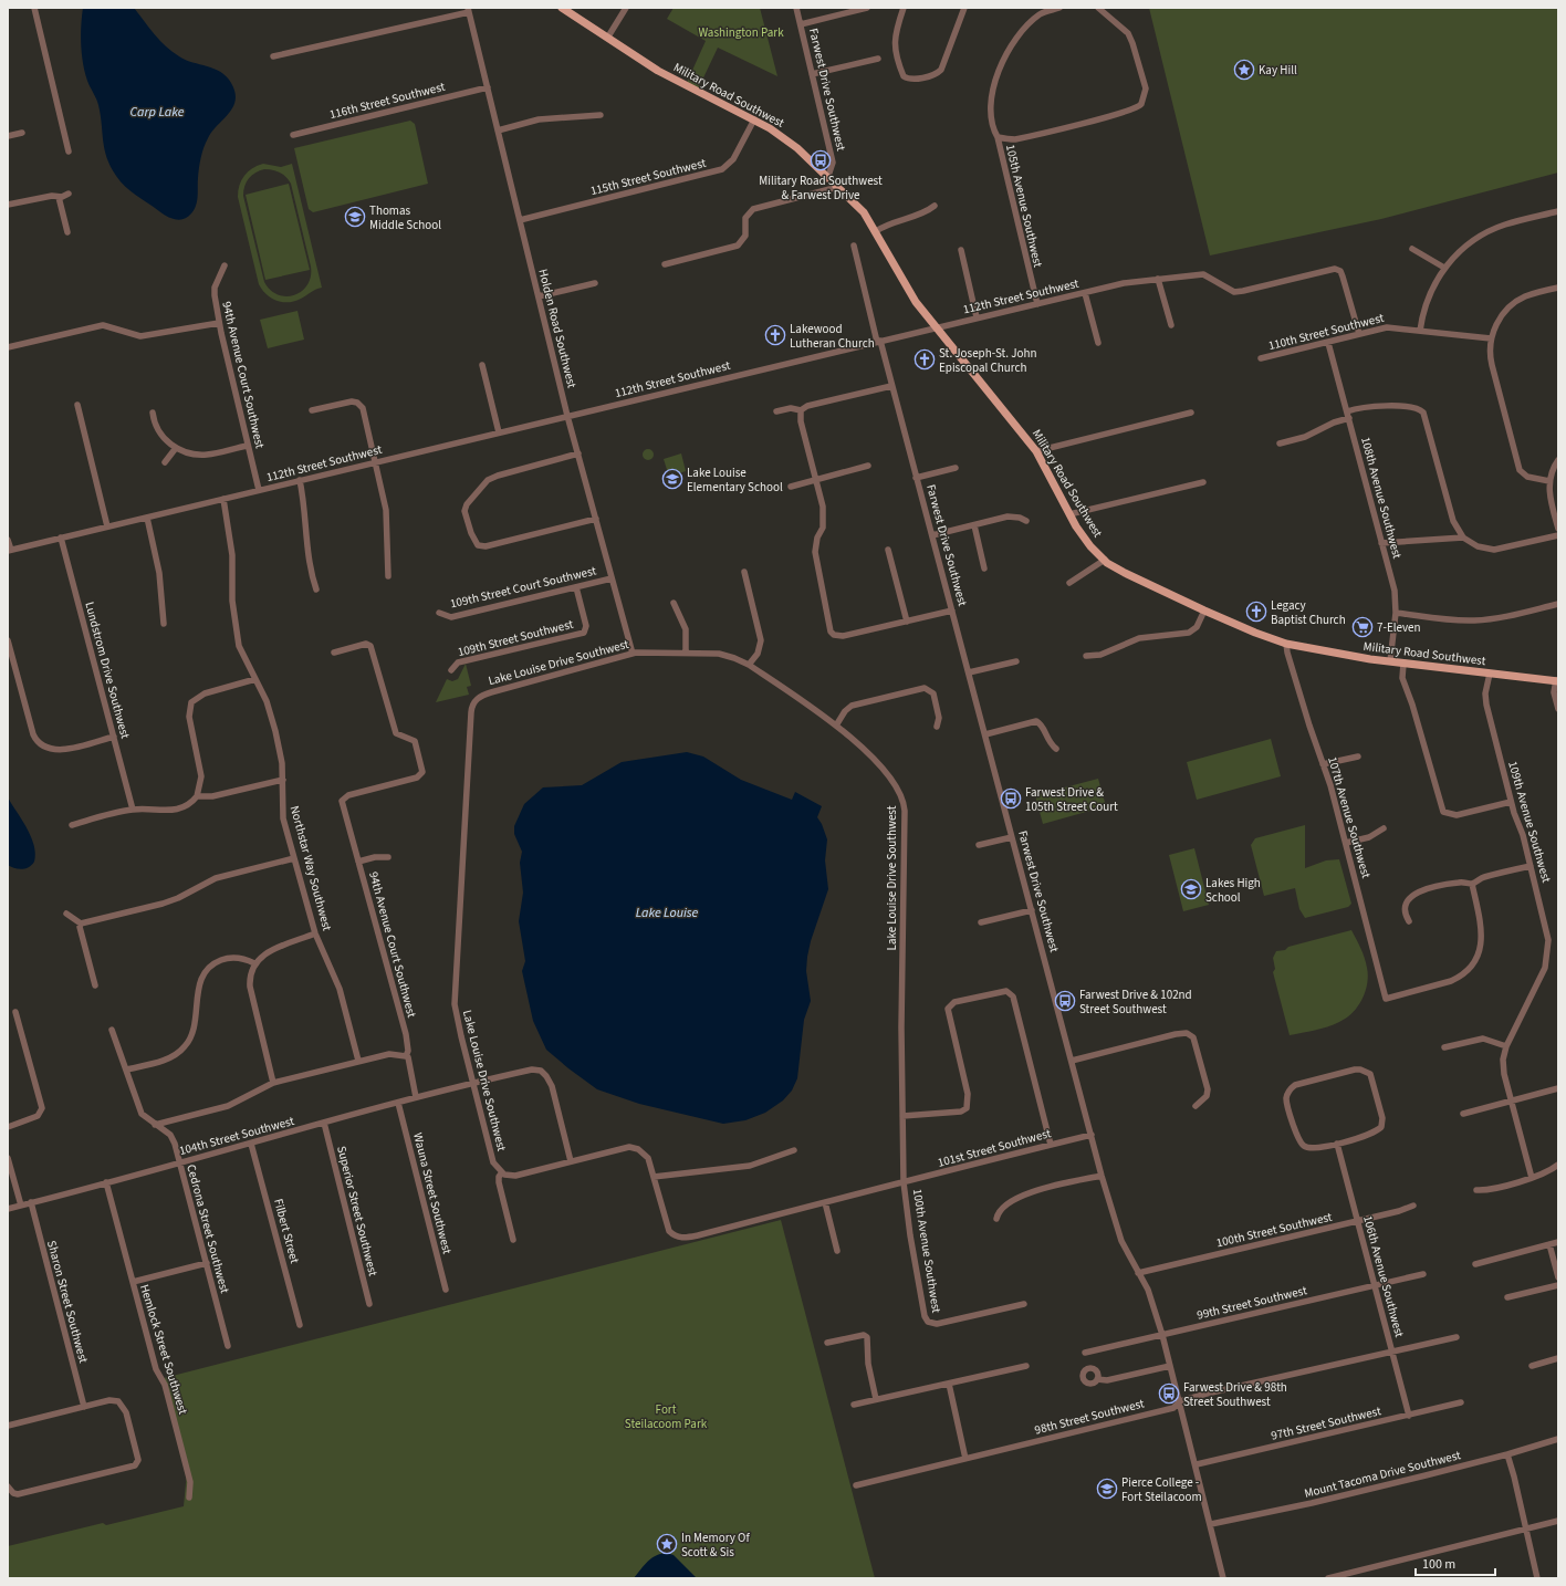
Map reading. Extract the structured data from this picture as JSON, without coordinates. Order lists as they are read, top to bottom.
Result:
{
  "streets": {
    "main road": ["Military Road Southwest"],
    "street": [
      "Farwest Drive Southwest",
      "116th Street Southwest",
      "115th Street Southwest",
      "105th Avenue Southwest",
      "112th Street Southwest",
      "Holden Road Southwest",
      "110th Street Southwest",
      "94th Avenue Court Southwest",
      "108th Avenue Southwest",
      "109th Street Court Southwest",
      "109th Street Southwest",
      "Lake Louise Drive Southwest",
      "Lundstrom Drive Southwest",
      "107th Avenue Southwest",
      "109th Avenue Southwest",
      "Northstar Way Southwest",
      "104th Street Southwest",
      "101st Street Southwest",
      "Wauna Street Southwest",
      "Superior Street Southwest",
      "Cedrona Street Southwest",
      "100th Street Southwest",
      "Filbert Street",
      "100th Avenue Southwest",
      "106th Avenue Southwest",
      "Sharon Street Southwest",
      "99th Street Southwest",
      "Hemlock Street Southwest",
      "98th Street Southwest",
      "97th Street Southwest",
      "Mount Tacoma Drive Southwest"
    ]
  },
  "crossings": [
    ["Farwest Drive Southwest", "Military Road Southwest"],
    ["Farwest Drive Southwest", "112th Street Southwest"],
    ["Farwest Drive Southwest", "101st Street Southwest"],
    ["Farwest Drive Southwest", "100th Street Southwest"],
    ["Farwest Drive Southwest", "99th Street Southwest"],
    ["Farwest Drive Southwest", "98th Street Southwest"],
    ["Farwest Drive Southwest", "97th Street Southwest"],
    ["Farwest Drive Southwest", "Mount Tacoma Drive Southwest"],
    ["Military Road Southwest", "115th Street Southwest"],
    ["Military Road Southwest", "112th Street Southwest"],
    ["Military Road Southwest", "108th Avenue Southwest"],
    ["Military Road Southwest", "107th Avenue Southwest"],
    ["Military Road Southwest", "109th Avenue Southwest"],
    ["116th Street Southwest", "Holden Road Southwest"],
    ["115th Street Southwest", "Holden Road Southwest"],
    ["105th Avenue Southwest", "112th Street Southwest"],
    ["112th Street Southwest", "Holden Road Southwest"],
    ["112th Street Southwest", "110th Street Southwest"],
    ["112th Street Southwest", "94th Avenue Court Southwest"],
    ["112th Street Southwest", "Lundstrom Drive Southwest"],
    ["112th Street Southwest", "Northstar Way Southwest"],
    ["Holden Road Southwest", "109th Street Court Southwest"],
    ["Holden Road Southwest", "Lake Louise Drive Southwest"],
    ["110th Street Southwest", "108th Avenue Southwest"],
    ["94th Avenue Court Southwest", "104th Street Southwest"],
    ["109th Street Court Southwest", "109th Street Southwest"],
    ["Lake Louise Drive Southwest", "104th Street Southwest"],
    ["Lake Louise Drive Southwest", "101st Street Southwest"],
    ["Lake Louise Drive Southwest", "100th Avenue Southwest"],
    ["104th Street Southwest", "Wauna Street Southwest"],
    ["104th Street Southwest", "Superior Street Southwest"],
    ["104th Street Southwest", "Cedrona Street Southwest"],
    ["104th Street Southwest", "Filbert Street"],
    ["104th Street Southwest", "Sharon Street Southwest"],
    ["104th Street Southwest", "Hemlock Street Southwest"],
    ["101st Street Southwest", "100th Avenue Southwest"],
    ["100th Street Southwest", "106th Avenue Southwest"],
    ["106th Avenue Southwest", "99th Street Southwest"],
    ["106th Avenue Southwest", "98th Street Southwest"],
    ["106th Avenue Southwest", "97th Street Southwest"]
  ],
  "water": ["Carp Lake", "Lake Louise"],
  "parks": ["Washington Park", "Fort Steilacoom Park"],
  "places": {
    "place": ["Kay Hill", "In Memory Of Scott & Sis"],
    "bus stop": [
      "Military Road Southwest & Farwest Drive",
      "Farwest Drive & 105th Street Court",
      "Farwest Drive & 102nd Street Southwest",
      "Farwest Drive & 98th Street Southwest"
    ],
    "school or university": [
      "Thomas Middle School",
      "Lake Louise Elementary School",
      "Lakes High School",
      "Pierce College - Fort Steilacoom"
    ],
    "church": ["Lakewood Lutheran Church", "St. Joseph-St. John Episcopal Church", "Legacy Baptist Church"],
    "supermarket": ["7-Eleven"]
  },
  "scale_bar": "100 m"
}
